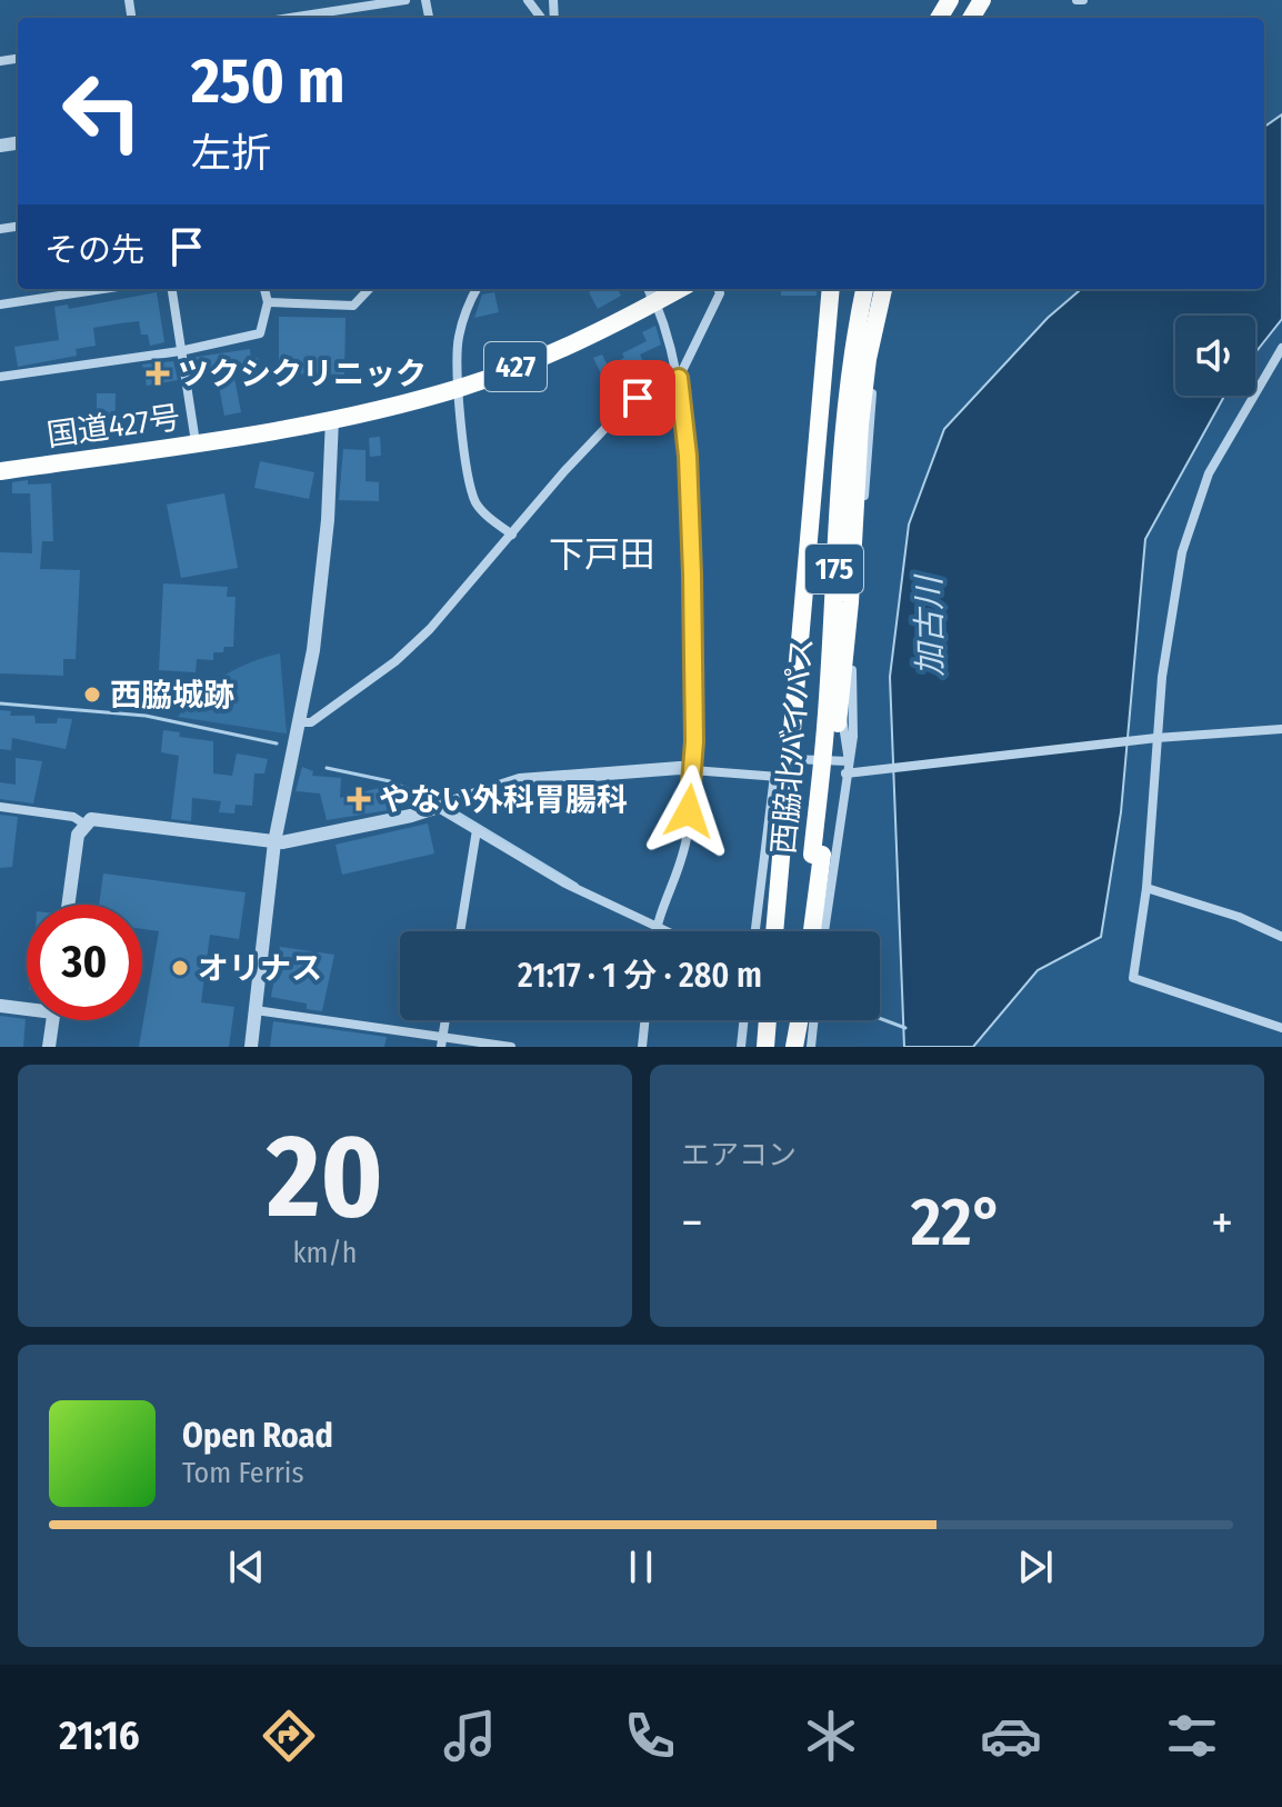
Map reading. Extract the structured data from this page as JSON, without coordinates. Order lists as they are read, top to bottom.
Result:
{
  "streets": {
    "highway": [
      "427",
      "国道427号",
      "175",
      "西脇北バイパス"
    ]
  },
  "crossings": [
    ["175", "西脇北バイパス"]
  ],
  "districts": ["下戸田"],
  "water": ["加古川"],
  "places": {
    "health": ["ツクシクリニック", "やない外科胃腸科"],
    "other": ["西脇城跡", "オリナス"]
  },
  "page": {
    "turn": ["250 m", "左折"],
    "then": "その先",
    "limit": "30",
    "trip": "21:17 · 1 分 · 280 m",
    "tile": [
      ["20", "km/h"],
      "エアコン"
    ],
    "heat": ["−", "22°", "+"],
    "song": ["Open Road", "Tom Ferris"],
    "tabs": "21:16"
  }
}
